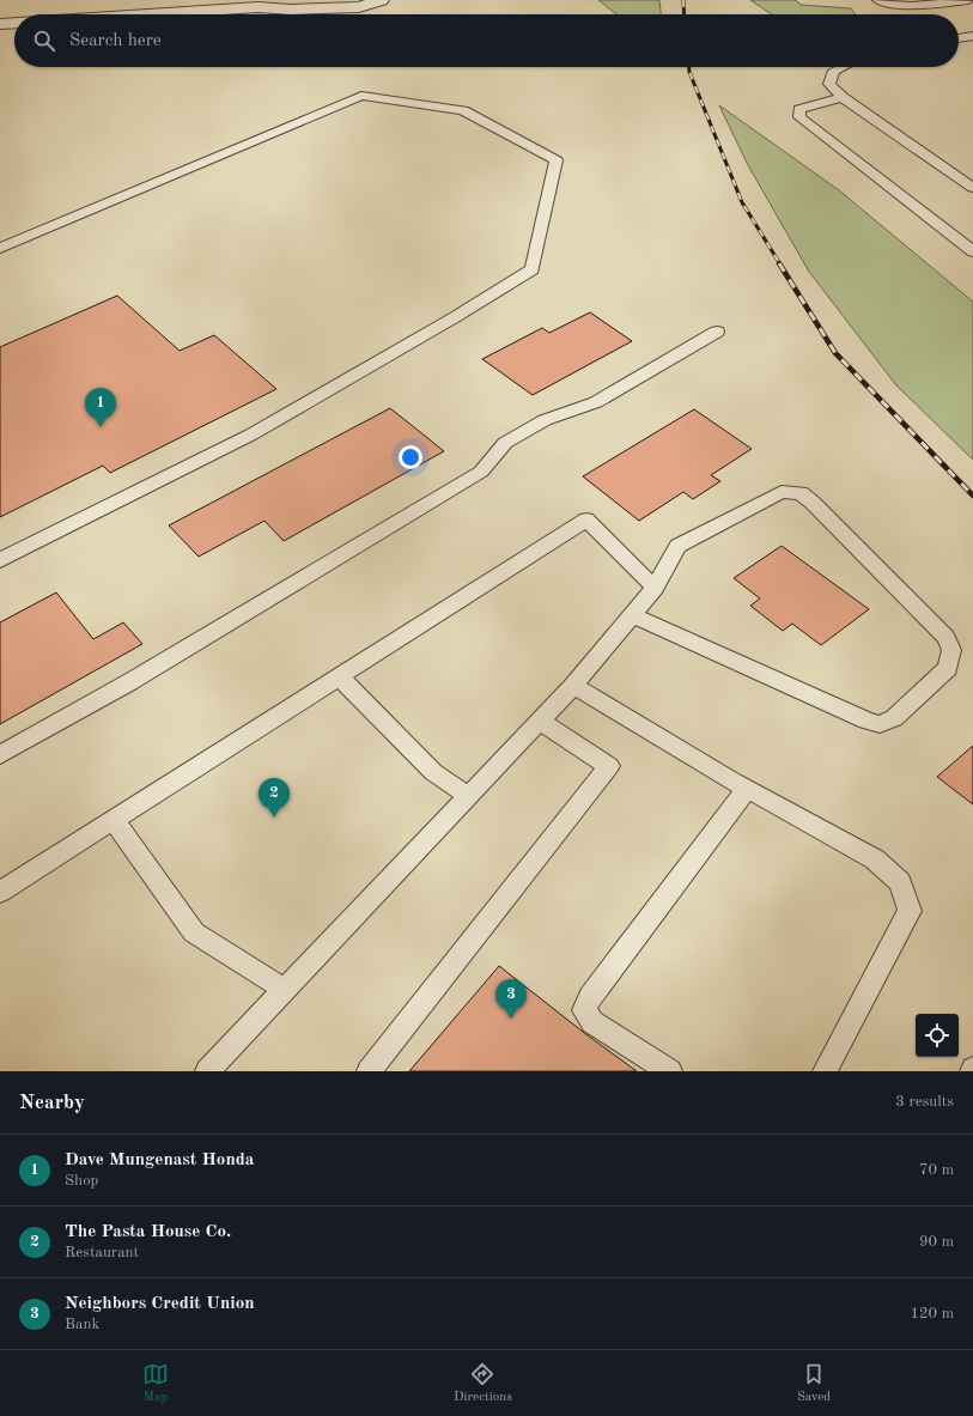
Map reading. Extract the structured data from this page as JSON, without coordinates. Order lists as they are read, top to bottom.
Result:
{
  "page": {
    "search": "Search here",
    "pins": ["1", "2", "3"],
    "heading": ["Nearby", "3 results"],
    "list": [
      {
        "mark": "1",
        "name": "Dave Mungenast Honda",
        "note": "Shop",
        "value": "70 m"
      },
      {
        "mark": "2",
        "name": "The Pasta House Co.",
        "note": "Restaurant",
        "value": "90 m"
      },
      {
        "mark": "3",
        "name": "Neighbors Credit Union",
        "note": "Bank",
        "value": "120 m"
      }
    ],
    "nav": ["Map", "Directions", "Saved"]
  }
}
